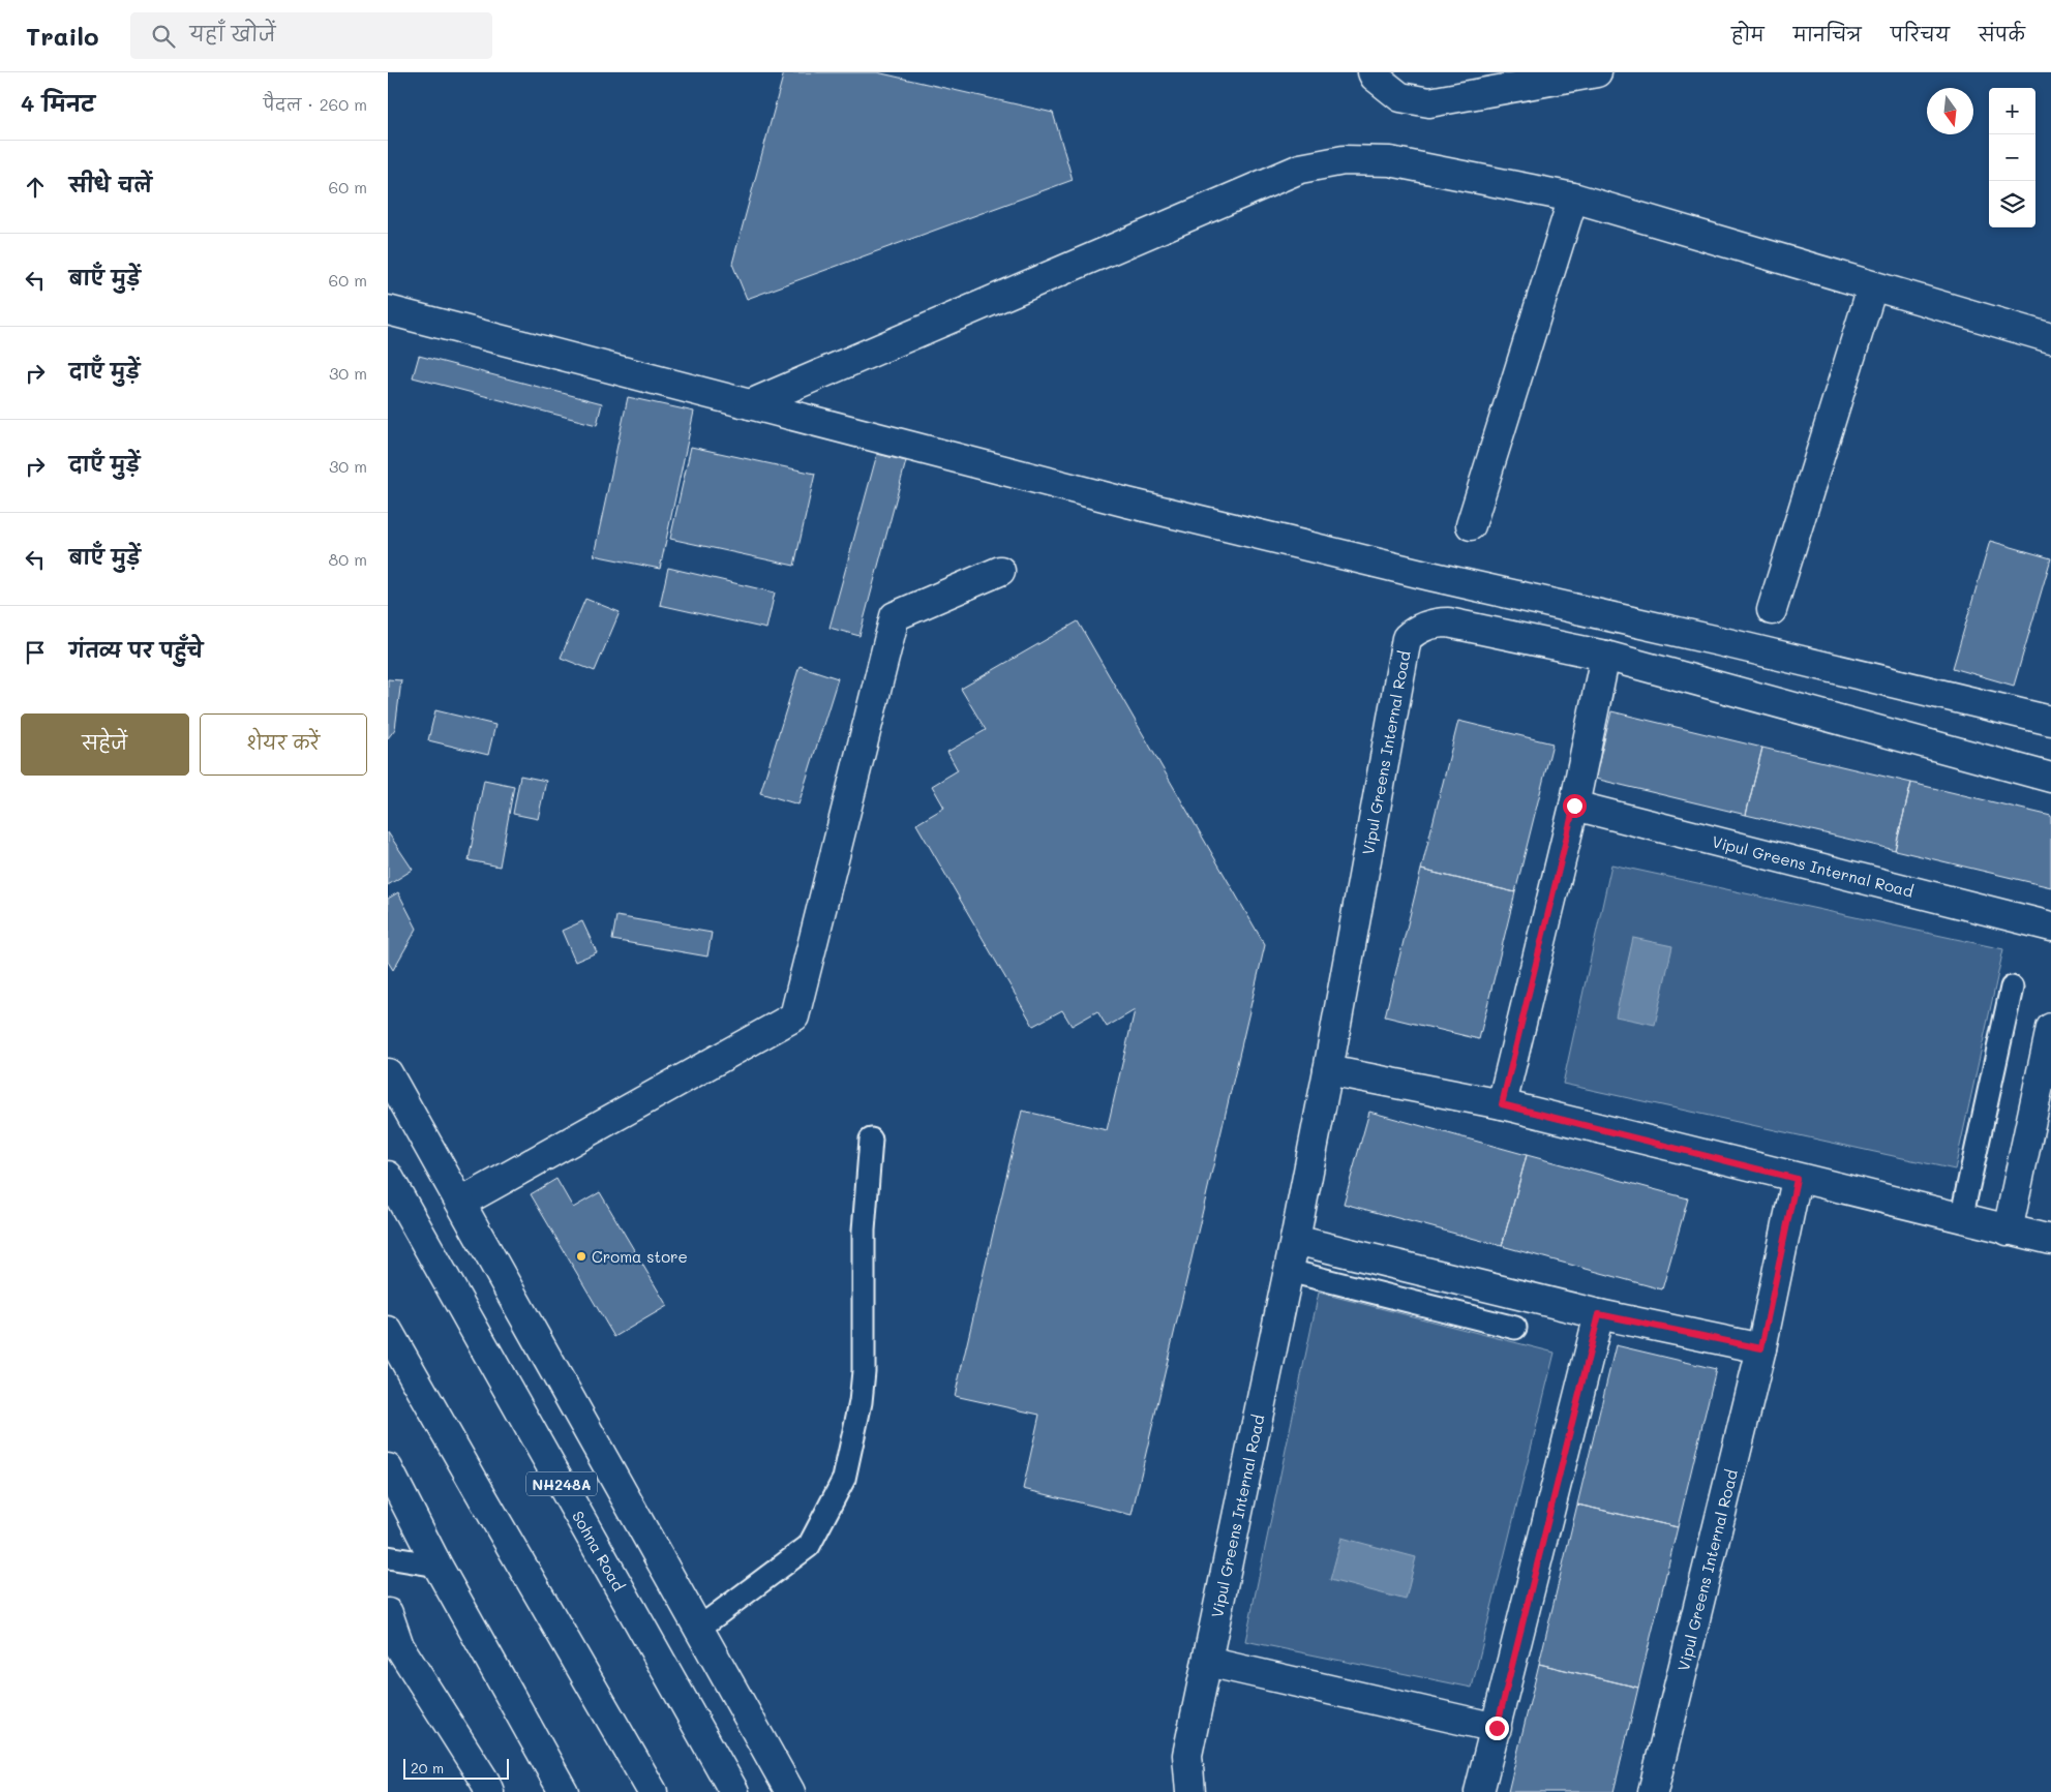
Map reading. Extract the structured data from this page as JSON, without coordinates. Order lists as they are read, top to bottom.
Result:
{
  "streets": {
    "main road": ["Vipul Greens Internal Road", "NH248A", "Sohna Road"]
  },
  "places": ["Croma store"],
  "scale_bar": "20 m",
  "north": "bottom",
  "page": {
    "header": "Trailo",
    "search": "यहाँ खोजें",
    "nav": [
      "होम",
      "मानचित्र",
      "परिचय",
      "संपर्क"
    ],
    "heading": ["4 मिनट", "पैदल · 260 m"],
    "map_buttons": ["+", "−"],
    "list": [
      ["सीधे चलें", "60 m"],
      ["बाएँ मुड़ें", "60 m"],
      ["दाएँ मुड़ें", "30 m"],
      ["दाएँ मुड़ें", "30 m"],
      ["बाएँ मुड़ें", "80 m"],
      "गंतव्य पर पहुँचे"
    ],
    "buttons": ["सहेजें", "शेयर करें"],
    "scale": "20 m"
  }
}
